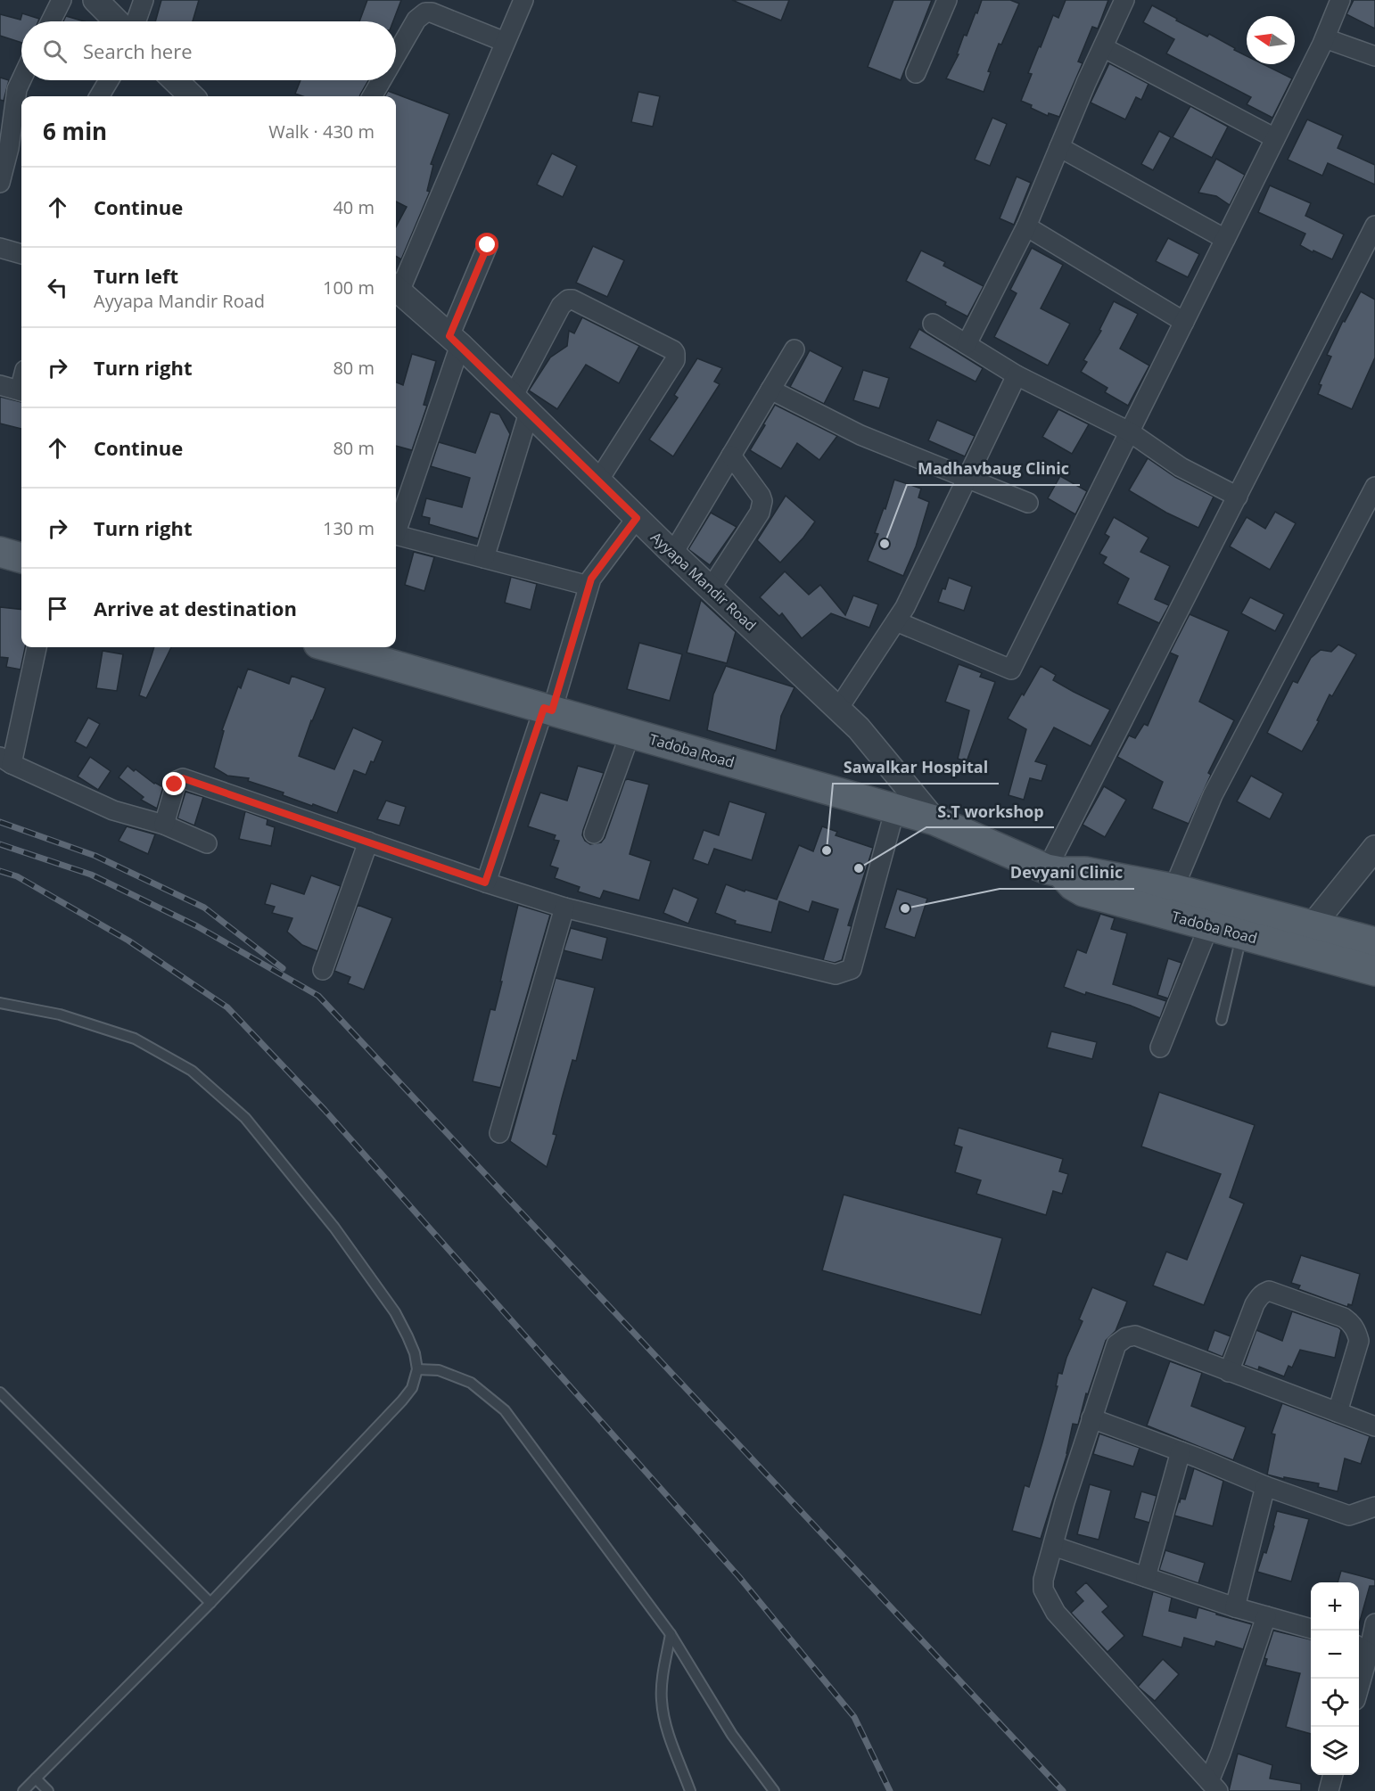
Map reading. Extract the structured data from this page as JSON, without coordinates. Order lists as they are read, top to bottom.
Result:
{
  "streets": {
    "main road": ["Tadoba Road"],
    "street": ["Ayyapa Mandir Road"]
  },
  "crossings": [
    ["Ayyapa Mandir Road", "Tadoba Road"]
  ],
  "places": [
    "Madhavbaug Clinic",
    "Sawalkar Hospital",
    "S.T workshop",
    "Devyani Clinic"
  ],
  "north": "left",
  "page": {
    "search": "Search here",
    "heading": ["6 min", "Walk · 430 m"],
    "list": [
      ["Continue", "40 m"],
      ["Turn left", "Ayyapa Mandir Road", "100 m"],
      ["Turn right", "80 m"],
      ["Continue", "80 m"],
      ["Turn right", "130 m"],
      "Arrive at destination"
    ],
    "map_buttons": ["+", "−"]
  }
}
